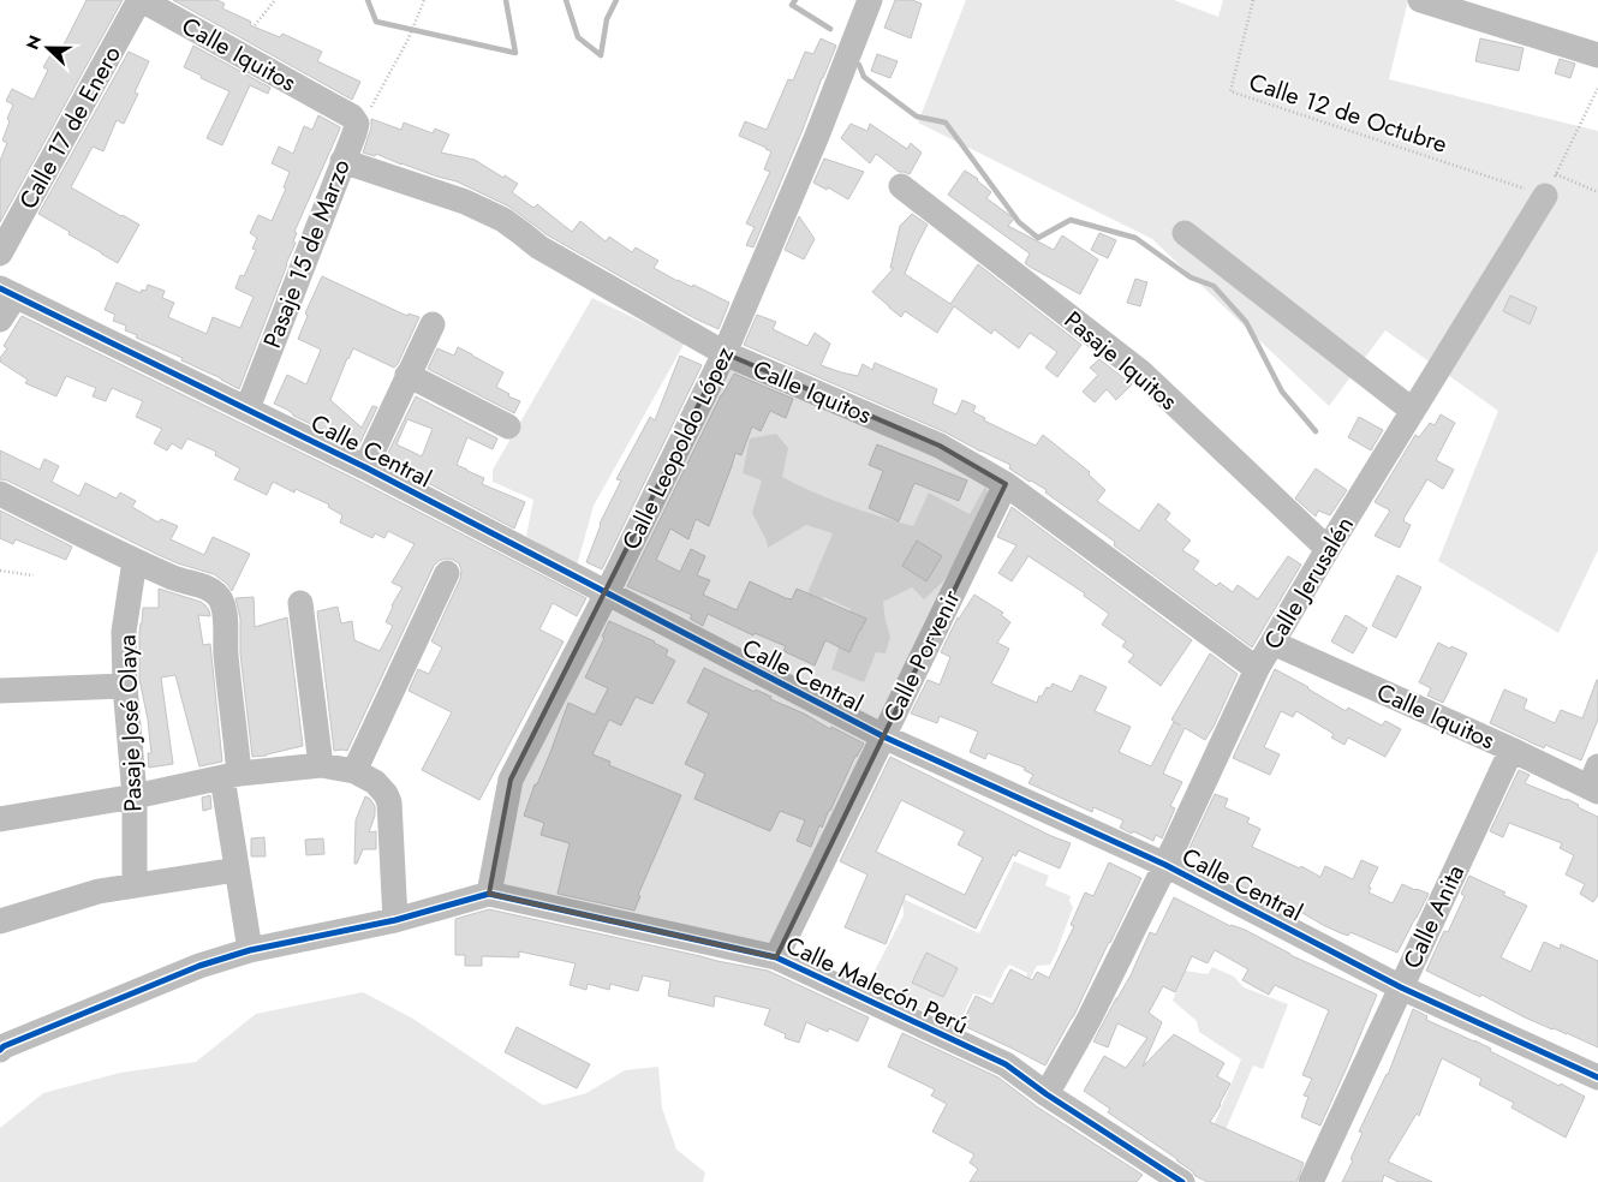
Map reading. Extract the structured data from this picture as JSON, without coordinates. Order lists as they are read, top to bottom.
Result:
{
  "streets": {
    "street": [
      "Calle Iquitos",
      "Calle 17 de Enero",
      "Pasaje 15 de Marzo",
      "Pasaje Iquitos",
      "Calle Leopoldo López",
      "Calle Central",
      "Calle Jerusalén",
      "Calle Porvenir",
      "Pasaje José Olaya",
      "Calle Anita",
      "Calle Malecón Perú"
    ],
    "path": ["Calle 12 de Octubre"]
  },
  "crossings": [
    ["Calle Iquitos", "Calle 17 de Enero"],
    ["Calle Iquitos", "Pasaje 15 de Marzo"],
    ["Calle Iquitos", "Calle Leopoldo López"],
    ["Calle Iquitos", "Calle Jerusalén"],
    ["Calle Iquitos", "Calle Porvenir"],
    ["Calle Iquitos", "Calle Anita"],
    ["Calle 12 de Octubre", "Calle Jerusalén"],
    ["Pasaje 15 de Marzo", "Calle Central"],
    ["Pasaje Iquitos", "Calle Jerusalén"],
    ["Calle Leopoldo López", "Calle Central"],
    ["Calle Leopoldo López", "Calle Malecón Perú"],
    ["Calle Central", "Calle Jerusalén"],
    ["Calle Central", "Calle Porvenir"],
    ["Calle Central", "Calle Anita"],
    ["Calle Jerusalén", "Calle Malecón Perú"],
    ["Calle Porvenir", "Calle Malecón Perú"]
  ],
  "north": "left"
}
